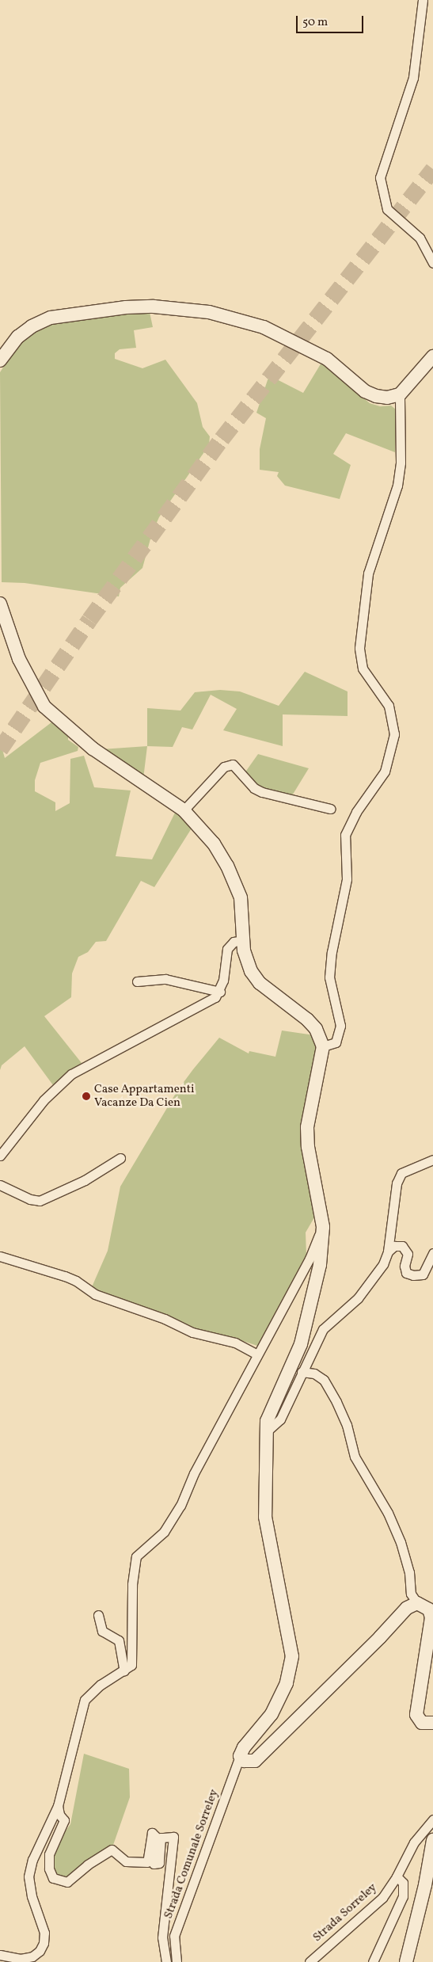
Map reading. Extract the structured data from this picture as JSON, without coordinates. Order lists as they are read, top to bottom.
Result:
{
  "streets": {
    "street": ["Strada Comunale Sorreley", "Strada Sorreley"]
  },
  "places": ["Case Appartamenti Vacanze Da Cien"],
  "scale_bar": "50 m"
}
